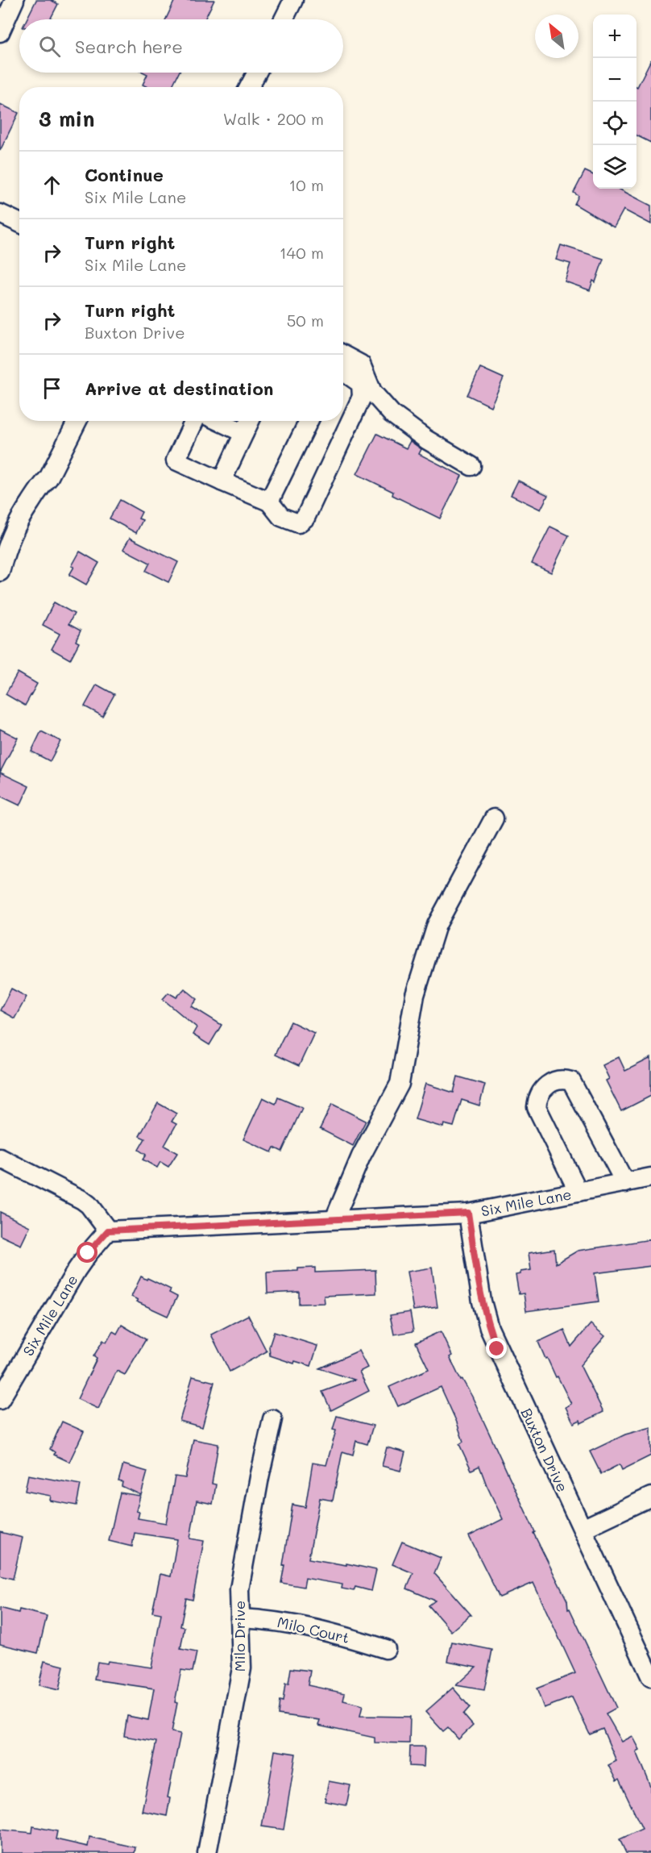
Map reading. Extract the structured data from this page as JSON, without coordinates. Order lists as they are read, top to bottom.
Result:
{
  "streets": {
    "street": [
      "Six Mile Lane",
      "Buxton Drive",
      "Milo Court",
      "Milo Drive"
    ]
  },
  "crossings": [
    ["Six Mile Lane", "Buxton Drive"],
    ["Milo Court", "Milo Drive"]
  ],
  "north": "top left",
  "page": {
    "map_buttons": ["+", "−"],
    "search": "Search here",
    "heading": ["3 min", "Walk · 200 m"],
    "list": [
      ["Continue", "Six Mile Lane", "10 m"],
      ["Turn right", "Six Mile Lane", "140 m"],
      ["Turn right", "Buxton Drive", "50 m"],
      "Arrive at destination"
    ]
  }
}
